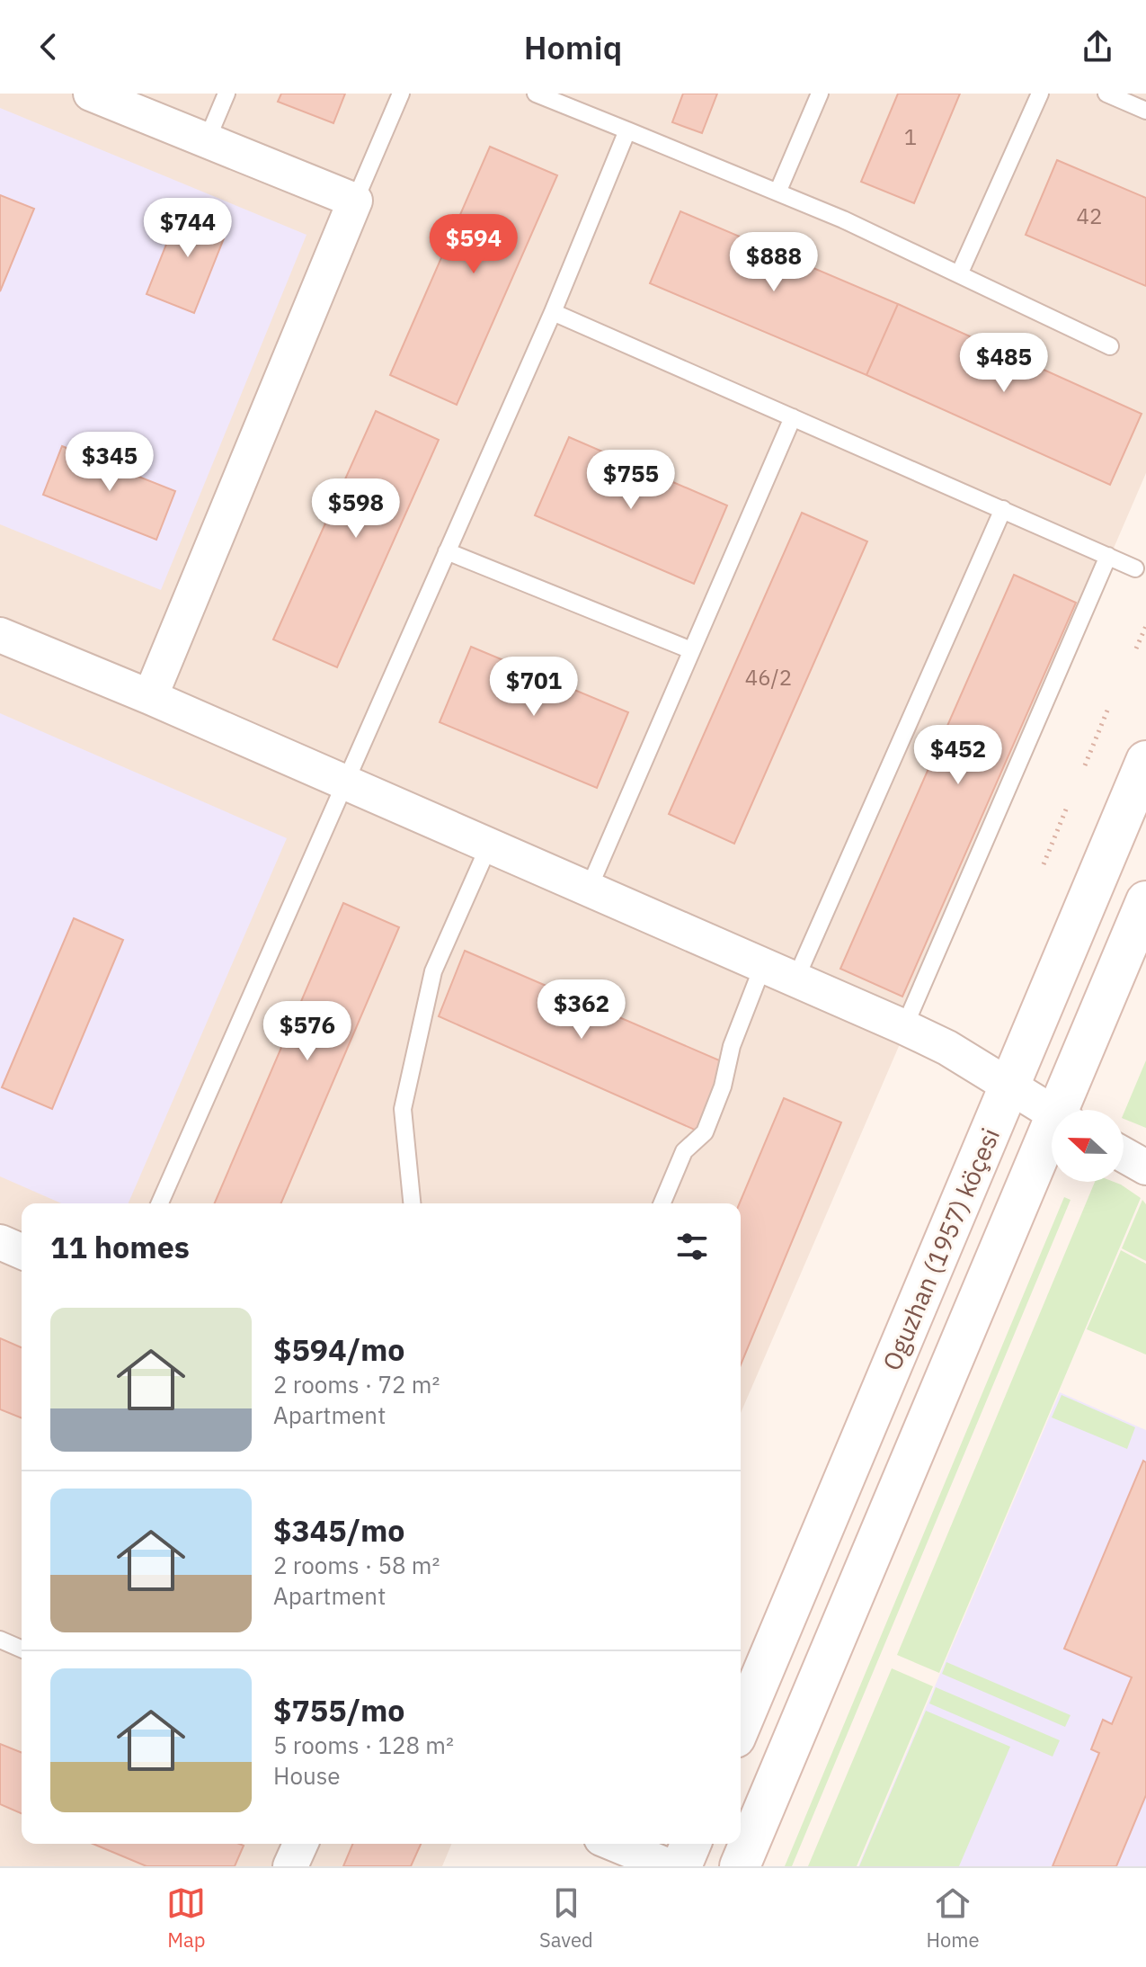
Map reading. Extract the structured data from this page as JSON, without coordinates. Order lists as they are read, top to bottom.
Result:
{
  "streets": {
    "main road": ["Oguzhan (1957) köçesi"]
  },
  "house_numbers": ["1", "42", "46/2"],
  "north": "left",
  "page": {
    "header": "Homiq",
    "price": [
      "$744",
      "$594",
      "$888",
      "$485",
      "$345",
      "$755",
      "$598",
      "$701",
      "$452",
      "$362",
      "$576"
    ],
    "heading": "11 homes",
    "list": [
      {
        "name": "$594/mo",
        "note": "2 rooms · 72 m² · Apartment"
      },
      {
        "name": "$345/mo",
        "note": "2 rooms · 58 m² · Apartment"
      },
      {
        "name": "$755/mo",
        "note": "5 rooms · 128 m² · House"
      }
    ],
    "tabs": ["Map", "Saved", "Home"]
  }
}
